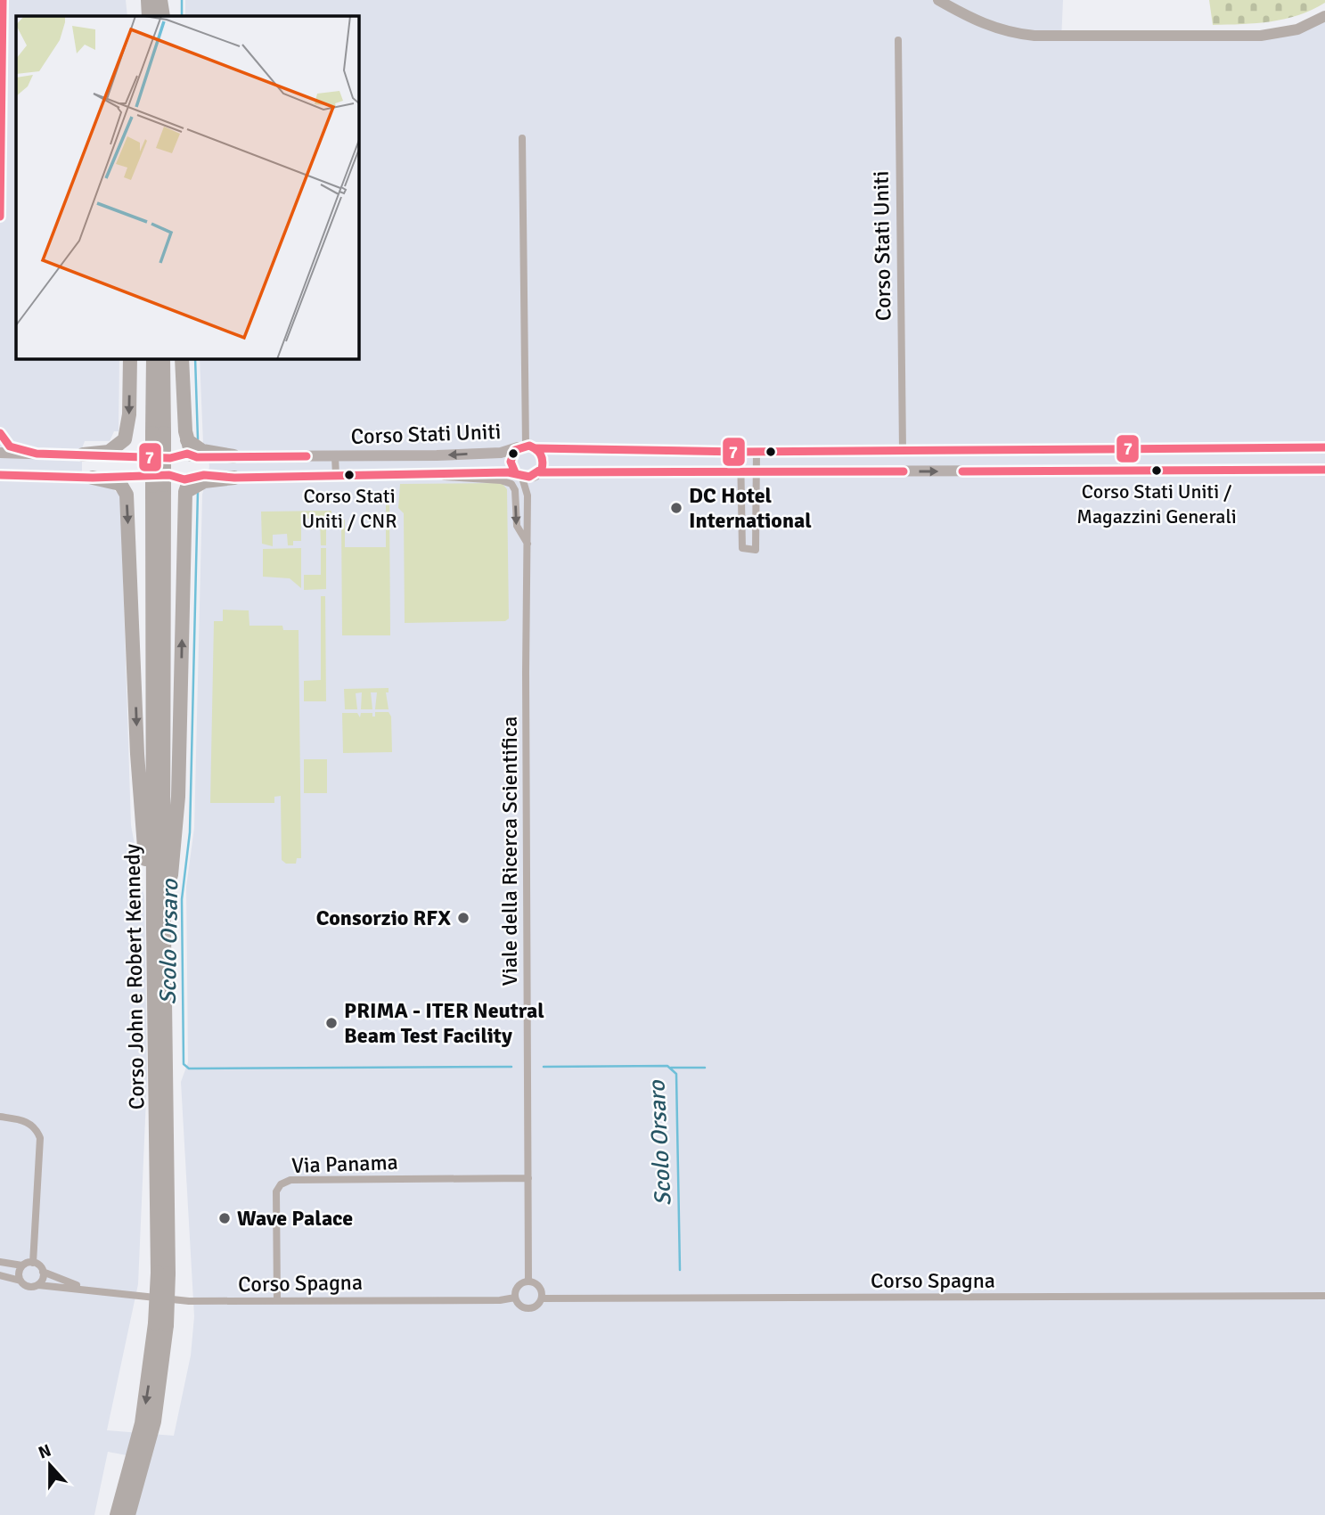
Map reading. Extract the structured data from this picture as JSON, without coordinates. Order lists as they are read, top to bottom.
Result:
{
  "streets": {
    "highway": ["Corso John e Robert Kennedy"],
    "main road": ["Corso Stati Uniti"],
    "street": ["Viale della Ricerca Scientifica", "Via Panama", "Corso Spagna"]
  },
  "crossings": [
    ["Corso Stati Uniti", "Viale della Ricerca Scientifica"],
    ["Viale della Ricerca Scientifica", "Via Panama"],
    ["Viale della Ricerca Scientifica", "Corso Spagna"],
    ["Via Panama", "Corso Spagna"]
  ],
  "water": ["Scolo Orsaro"],
  "places": [
    "Corso Stati Uniti / Magazzini Generali",
    "Corso Stati Uniti / CNR",
    "DC Hotel International",
    "Consorzio RFX",
    "PRIMA - ITER Neutral Beam Test Facility",
    "Wave Palace"
  ],
  "lines": ["transit line 7"],
  "north": "top"
}
